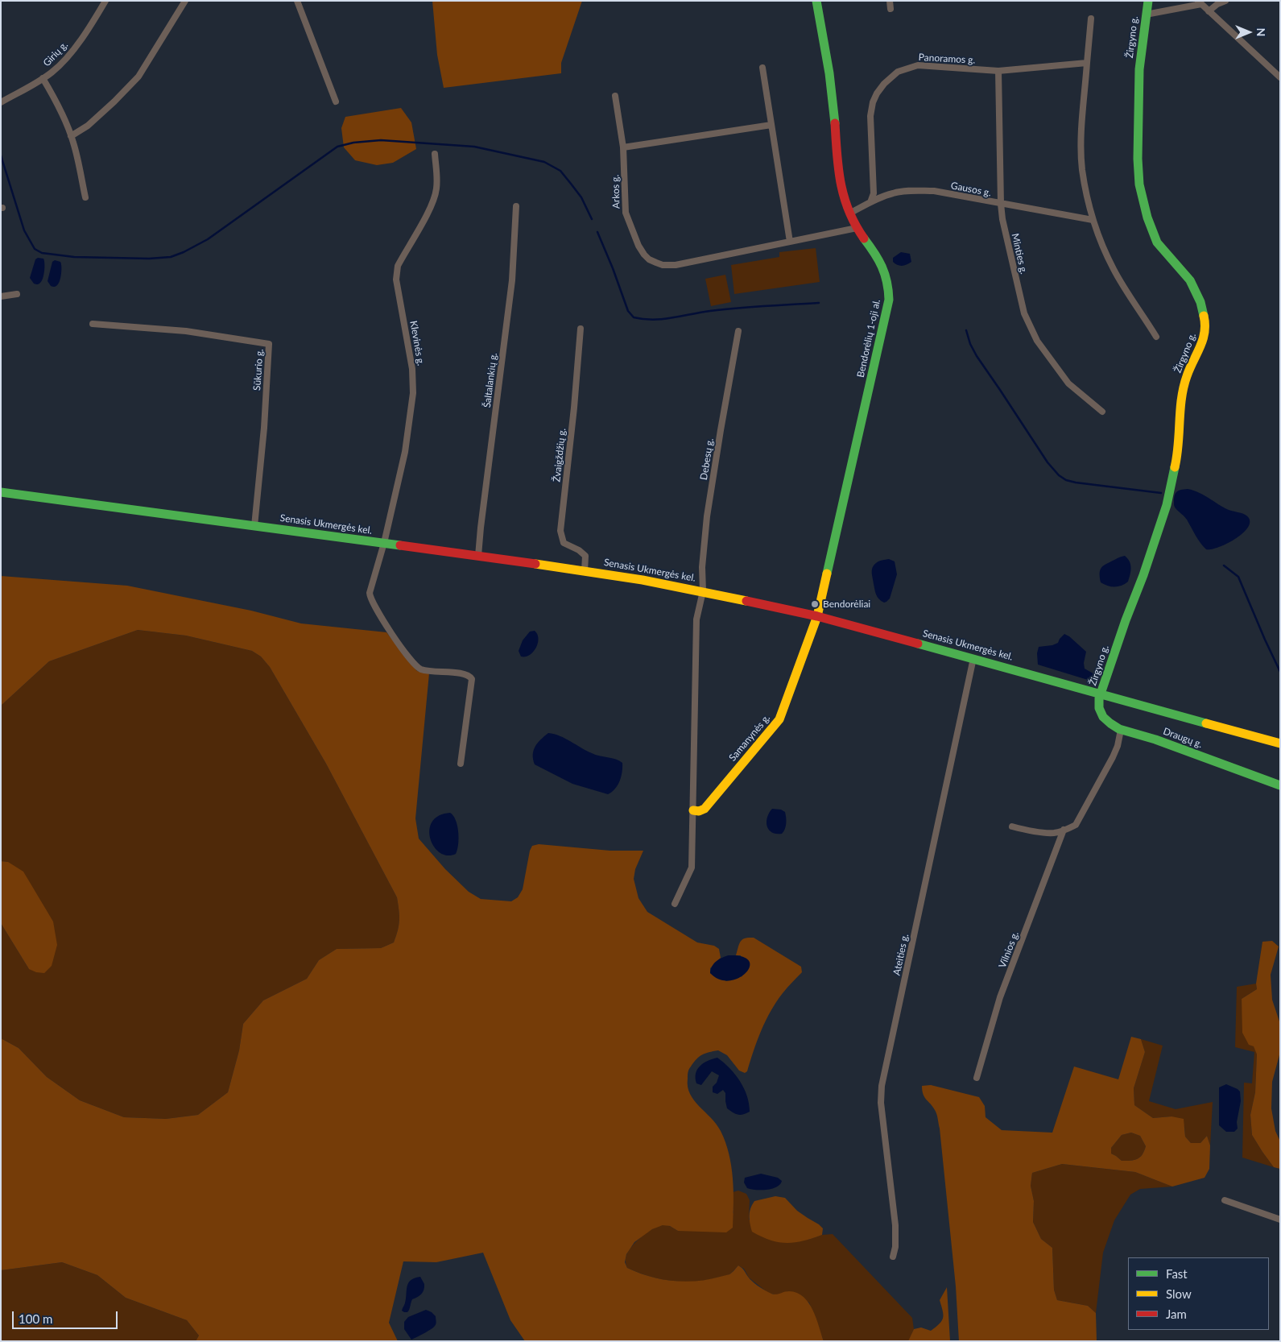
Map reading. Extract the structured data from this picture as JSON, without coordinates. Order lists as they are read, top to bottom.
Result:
{
  "streets": {
    "street": [
      "Žirgyno g.",
      "Girių g.",
      "Panoramos g.",
      "Gausos g.",
      "Arkos g.",
      "Minties g.",
      "Bendorėlių 1-oji al.",
      "Klevinės g.",
      "Sūkurio g.",
      "Šaltalankių g.",
      "Žvaigždžių g.",
      "Debesų g.",
      "Senasis Ukmergės kel.",
      "Samanynės g.",
      "Draugų g.",
      "Vilnios g.",
      "Ateities g."
    ]
  },
  "crossings": [
    ["Žirgyno g.", "Senasis Ukmergės kel."],
    ["Žirgyno g.", "Draugų g."],
    ["Panoramos g.", "Gausos g."],
    ["Panoramos g.", "Minties g."],
    ["Gausos g.", "Minties g."],
    ["Gausos g.", "Bendorėlių 1-oji al."],
    ["Arkos g.", "Bendorėlių 1-oji al."],
    ["Bendorėlių 1-oji al.", "Senasis Ukmergės kel."],
    ["Bendorėlių 1-oji al.", "Samanynės g."],
    ["Klevinės g.", "Senasis Ukmergės kel."],
    ["Sūkurio g.", "Senasis Ukmergės kel."],
    ["Šaltalankių g.", "Senasis Ukmergės kel."],
    ["Žvaigždžių g.", "Senasis Ukmergės kel."],
    ["Debesų g.", "Senasis Ukmergės kel."],
    ["Senasis Ukmergės kel.", "Samanynės g."],
    ["Senasis Ukmergės kel.", "Draugų g."],
    ["Senasis Ukmergės kel.", "Ateities g."]
  ],
  "places": ["Bendorėliai"],
  "legend": ["Fast", "Slow", "Jam"],
  "scale_bar": "100 m",
  "north": "right"
}
